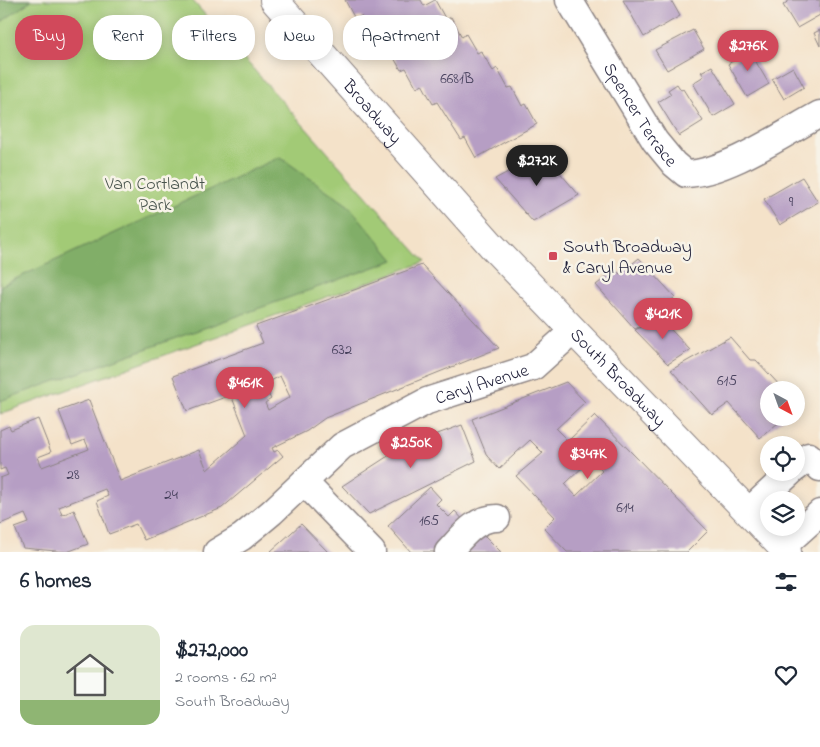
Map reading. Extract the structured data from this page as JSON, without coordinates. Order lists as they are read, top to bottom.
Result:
{
  "streets": {
    "main road": ["Broadway", "South Broadway"],
    "street": ["Spencer Terrace", "Caryl Avenue"]
  },
  "crossings": [
    ["Broadway", "South Broadway"],
    ["South Broadway", "Caryl Avenue"]
  ],
  "parks": ["Van Cortlandt Park"],
  "places": {
    "transit": ["South Broadway & Caryl Avenue"]
  },
  "house_numbers": [
    "6681B",
    "9",
    "632",
    "615",
    "28",
    "24",
    "614",
    "165"
  ],
  "north": "bottom right",
  "page": {
    "chip": [
      "Buy",
      "Rent",
      "Filters",
      "New",
      "Apartment"
    ],
    "price": [
      "$276K",
      "$272K",
      "$421K",
      "$461K",
      "$250K",
      "$347K"
    ],
    "heading": "6 homes",
    "list": [
      {
        "name": "$272,000",
        "note": "2 rooms · 62 m² · South Broadway"
      }
    ]
  }
}
